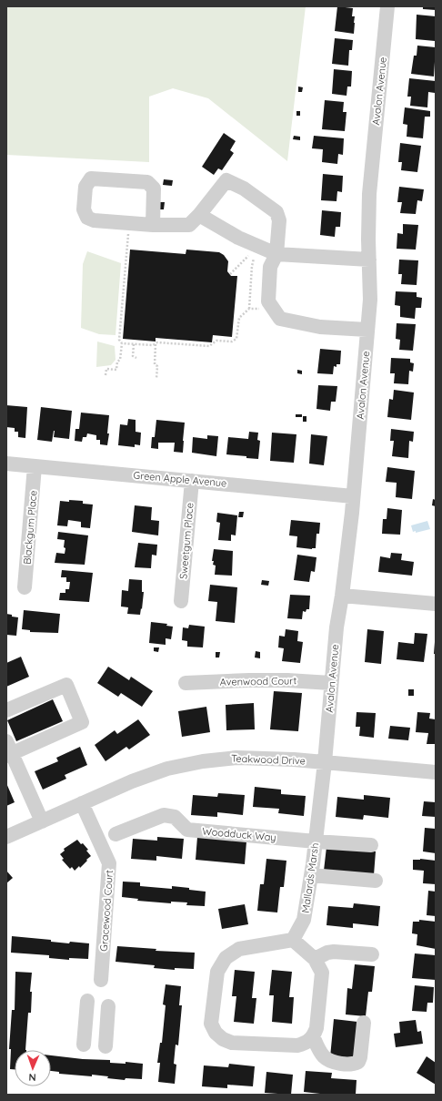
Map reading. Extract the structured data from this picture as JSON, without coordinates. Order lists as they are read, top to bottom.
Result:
{
  "streets": {
    "street": [
      "Avalon Avenue",
      "Green Apple Avenue",
      "Blackgum Place",
      "Sweetgum Place",
      "Avenwood Court",
      "Teakwood Drive",
      "Woodduck Way",
      "Mallards Marsh",
      "Gracewood Court"
    ]
  },
  "crossings": [
    ["Avalon Avenue", "Green Apple Avenue"],
    ["Avalon Avenue", "Avenwood Court"],
    ["Avalon Avenue", "Teakwood Drive"],
    ["Avalon Avenue", "Mallards Marsh"],
    ["Green Apple Avenue", "Blackgum Place"],
    ["Green Apple Avenue", "Sweetgum Place"],
    ["Teakwood Drive", "Mallards Marsh"],
    ["Teakwood Drive", "Gracewood Court"],
    ["Woodduck Way", "Mallards Marsh"]
  ],
  "north": "bottom"
}
